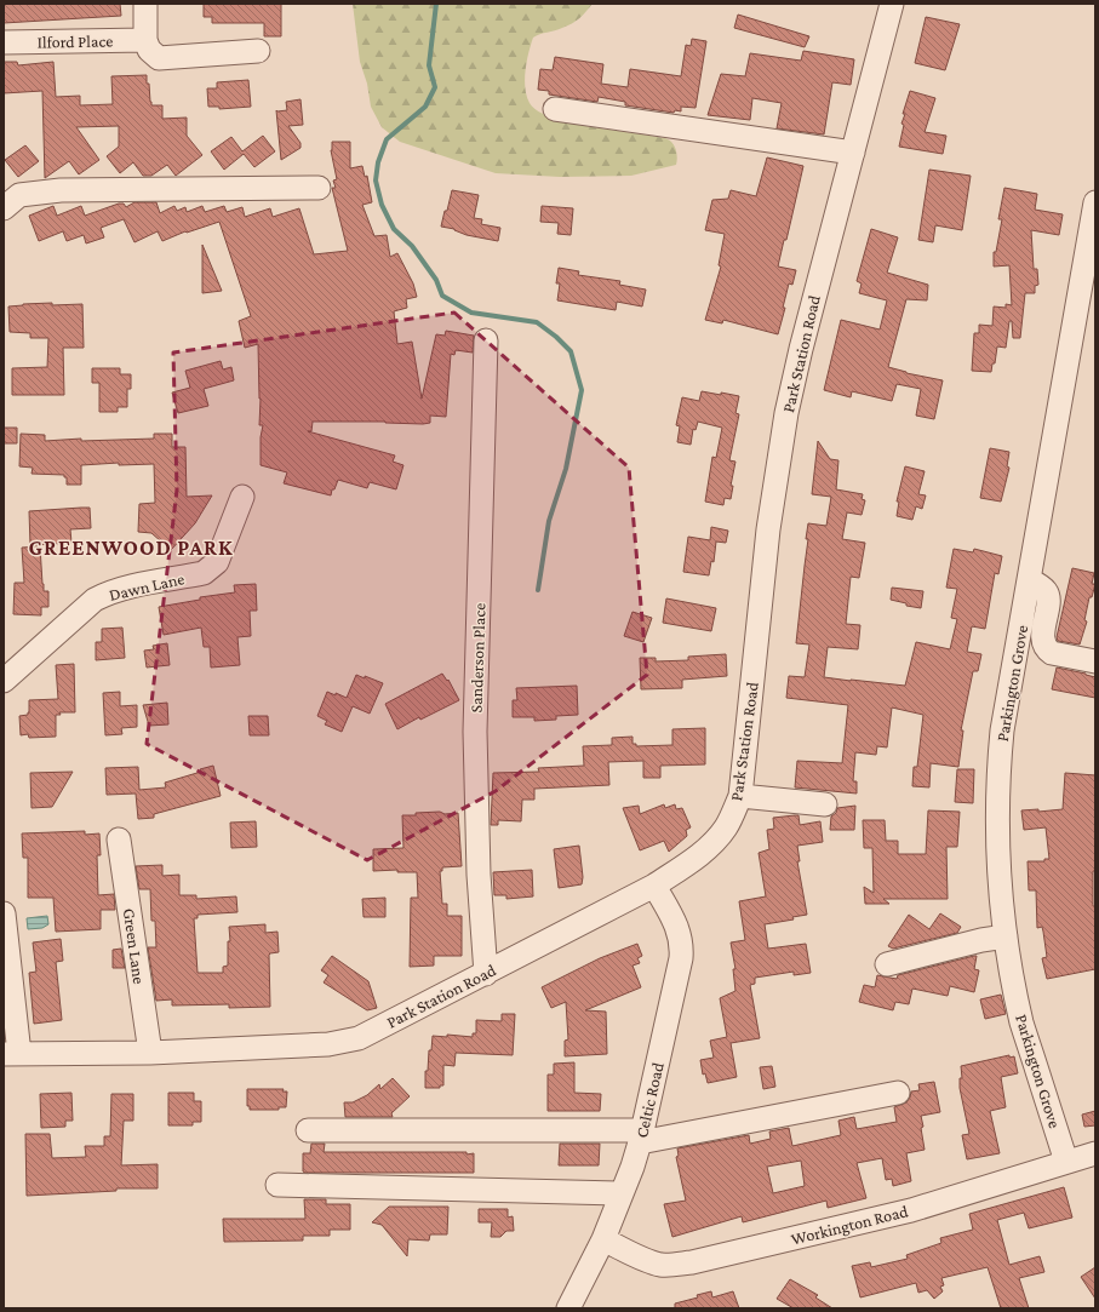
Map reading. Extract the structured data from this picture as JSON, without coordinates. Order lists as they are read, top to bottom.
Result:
{
  "streets": {
    "street": [
      "Ilford Place",
      "Park Station Road",
      "Dawn Lane",
      "Sanderson Place",
      "Parkington Grove",
      "Green Lane",
      "Celtic Road",
      "Workington Road"
    ]
  },
  "crossings": [
    ["Park Station Road", "Sanderson Place"],
    ["Park Station Road", "Green Lane"],
    ["Park Station Road", "Celtic Road"],
    ["Parkington Grove", "Workington Road"],
    ["Celtic Road", "Workington Road"]
  ],
  "districts": ["GREENWOOD PARK"]
}
